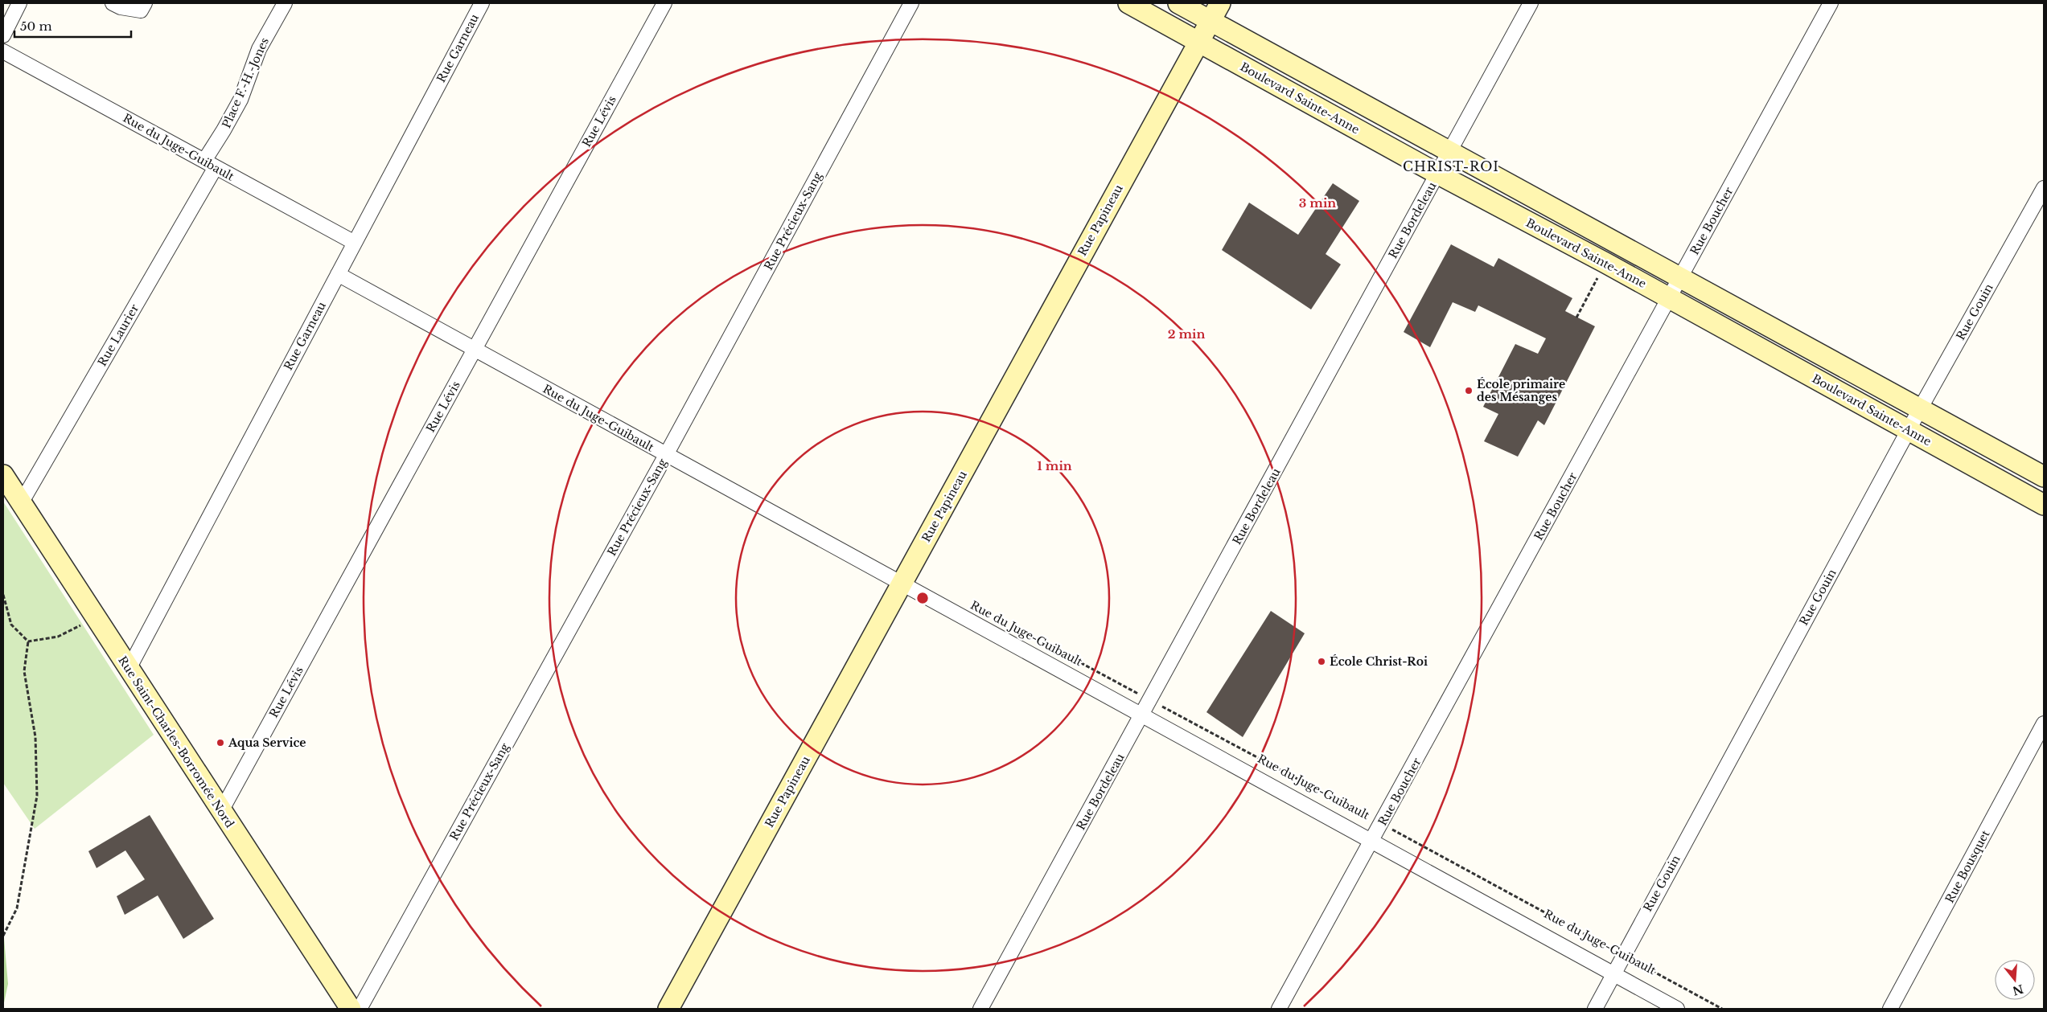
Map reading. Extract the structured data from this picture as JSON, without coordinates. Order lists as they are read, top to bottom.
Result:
{
  "streets": {
    "street": [
      "Rue Garneau",
      "Place F.-H.-Jones",
      "Boulevard Sainte-Anne",
      "Rue Lévis",
      "Rue du Juge-Guibault",
      "Rue Papineau",
      "Rue Bordeleau",
      "Rue Précieux-Sang",
      "Rue Boucher",
      "Rue Gouin",
      "Rue Laurier",
      "Rue Saint-Charles-Borromée Nord",
      "Rue Bousquet"
    ]
  },
  "crossings": [
    ["Rue Garneau", "Rue du Juge-Guibault"],
    ["Rue Garneau", "Rue Saint-Charles-Borromée Nord"],
    ["Place F.-H.-Jones", "Rue du Juge-Guibault"],
    ["Place F.-H.-Jones", "Rue Laurier"],
    ["Boulevard Sainte-Anne", "Rue Papineau"],
    ["Boulevard Sainte-Anne", "Rue Bordeleau"],
    ["Boulevard Sainte-Anne", "Rue Boucher"],
    ["Boulevard Sainte-Anne", "Rue Gouin"],
    ["Rue Lévis", "Rue du Juge-Guibault"],
    ["Rue Lévis", "Rue Saint-Charles-Borromée Nord"],
    ["Rue du Juge-Guibault", "Rue Papineau"],
    ["Rue du Juge-Guibault", "Rue Bordeleau"],
    ["Rue du Juge-Guibault", "Rue Précieux-Sang"],
    ["Rue du Juge-Guibault", "Rue Boucher"],
    ["Rue du Juge-Guibault", "Rue Gouin"],
    ["Rue du Juge-Guibault", "Rue Laurier"],
    ["Rue Laurier", "Rue Saint-Charles-Borromée Nord"]
  ],
  "districts": ["CHRIST-ROI"],
  "places": ["École primaire des Mésanges", "École Christ-Roi", "Aqua Service"],
  "scale_bar": "50 m",
  "north": "bottom",
  "rings": ["3 min", "2 min", "1 min"]
}
